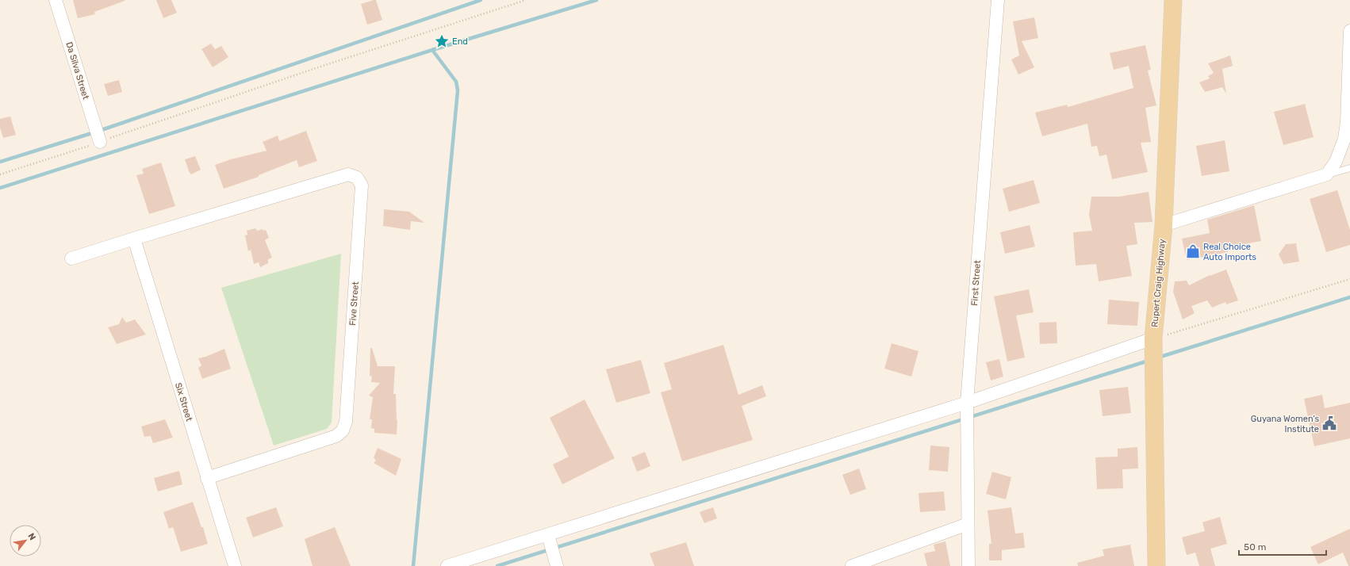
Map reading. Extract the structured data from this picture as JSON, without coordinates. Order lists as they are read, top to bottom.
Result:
{
  "streets": {
    "main road": ["Rupert Craig Highway"],
    "street": [
      "Da Silva Street",
      "First Street",
      "Five Street",
      "Six Street"
    ]
  },
  "crossings": [
    ["Five Street", "Six Street"]
  ],
  "places": {
    "place": ["End"],
    "shop": ["Real Choice Auto Imports"],
    "public building": ["Guyana Women’s Institute"]
  },
  "scale_bar": "50 m",
  "north": "top right"
}
